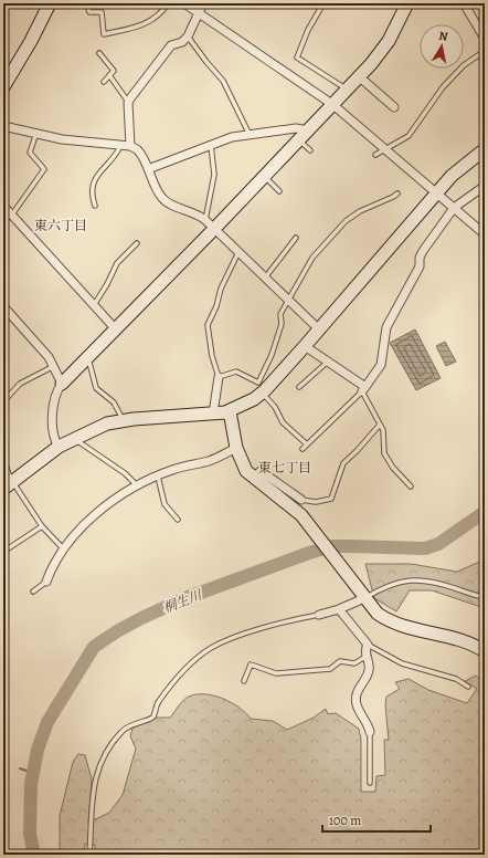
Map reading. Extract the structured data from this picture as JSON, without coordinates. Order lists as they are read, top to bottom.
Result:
{
  "districts": ["東六丁目", "東七丁目"],
  "water": ["桐生川"],
  "scale_bar": "100 m",
  "north": "top"
}
